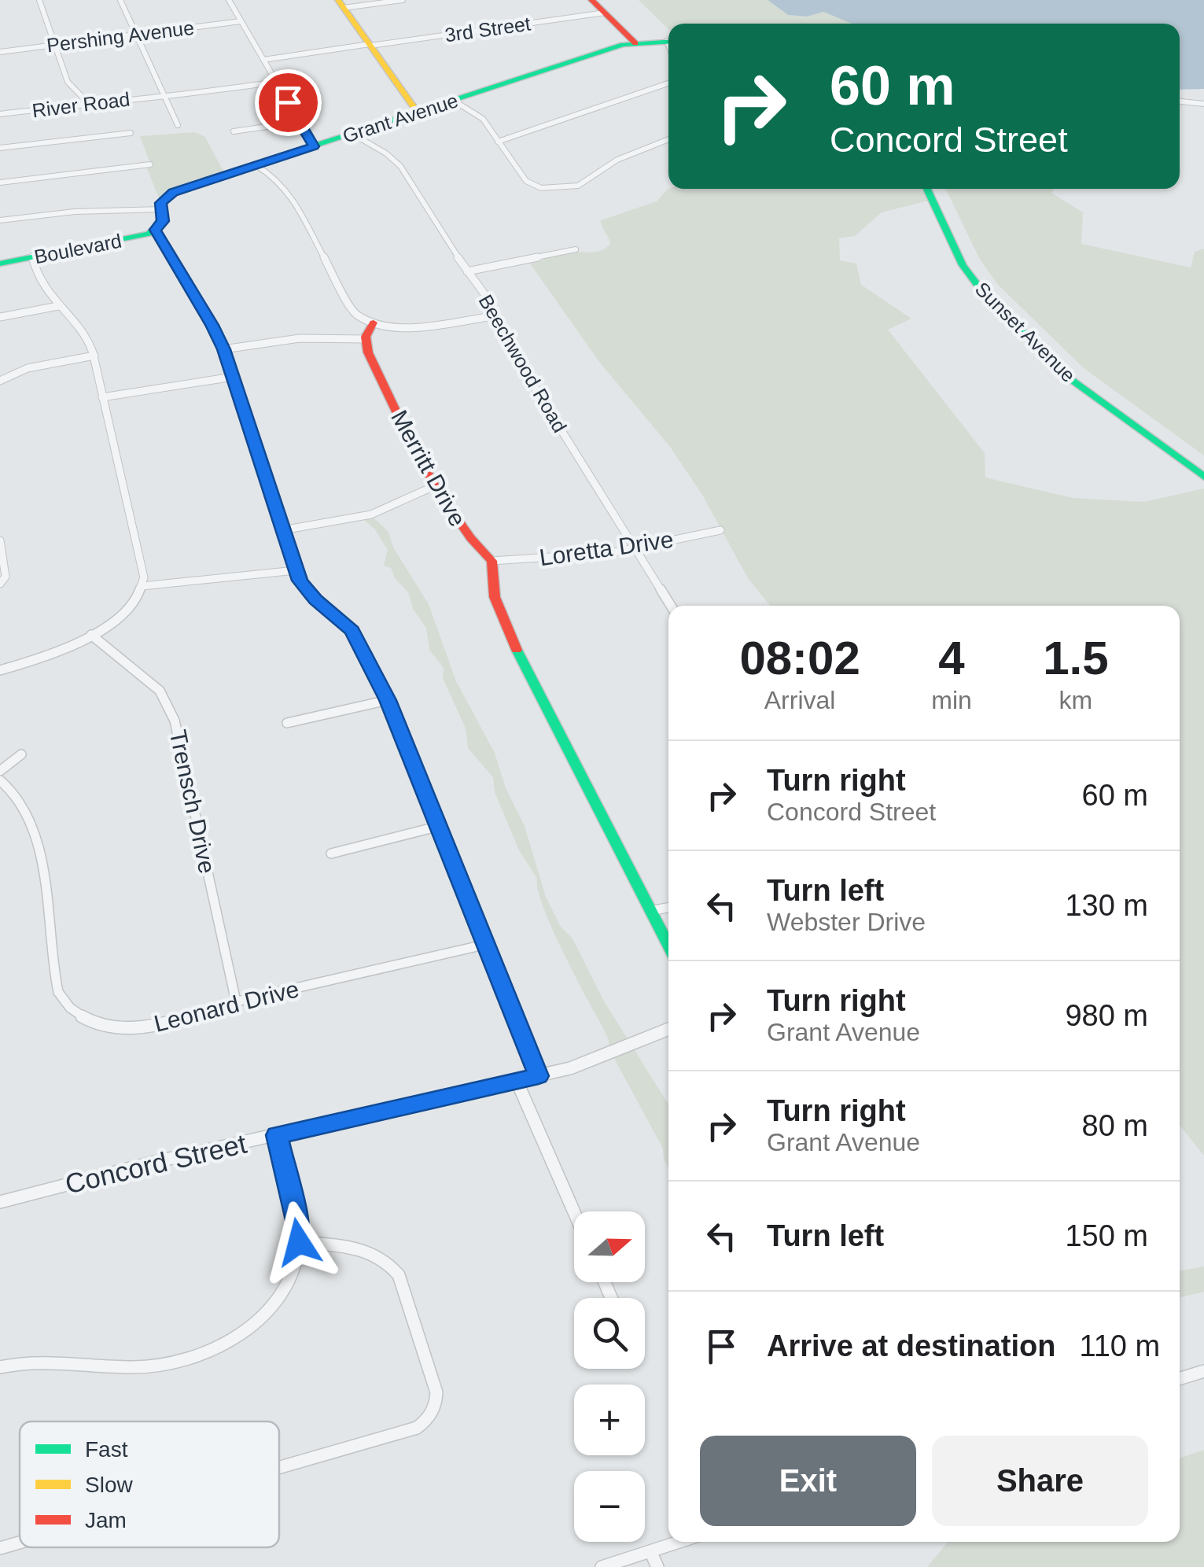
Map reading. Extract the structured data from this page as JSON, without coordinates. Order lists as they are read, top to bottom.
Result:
{
  "streets": {
    "street": [
      "3rd Street",
      "Pershing Avenue",
      "River Road",
      "Grant Avenue",
      "Boulevard",
      "Sunset Avenue",
      "Beechwood Road",
      "Merritt Drive",
      "Loretta Drive",
      "Trensch Drive",
      "Leonard Drive",
      "Concord Street"
    ]
  },
  "crossings": [
    ["Grant Avenue", "Beechwood Road"],
    ["Beechwood Road", "Loretta Drive"],
    ["Merritt Drive", "Loretta Drive"],
    ["Trensch Drive", "Leonard Drive"]
  ],
  "legend": ["Fast", "Slow", "Jam"],
  "north": "right",
  "page": {
    "turn": ["60 m", "Concord Street"],
    "eta": [
      "08:02",
      "Arrival",
      "4",
      "min",
      "1.5",
      "km"
    ],
    "list": [
      {
        "name": "Turn right",
        "note": "Concord Street",
        "value": "60 m"
      },
      {
        "name": "Turn left",
        "note": "Webster Drive",
        "value": "130 m"
      },
      {
        "name": "Turn right",
        "note": "Grant Avenue",
        "value": "980 m"
      },
      {
        "name": "Turn right",
        "note": "Grant Avenue",
        "value": "80 m"
      },
      {
        "name": "Turn left",
        "value": "150 m"
      },
      {
        "name": "Arrive at destination",
        "value": "110 m"
      }
    ],
    "map_buttons": ["+", "−"],
    "buttons": ["Exit", "Share"]
  }
}
